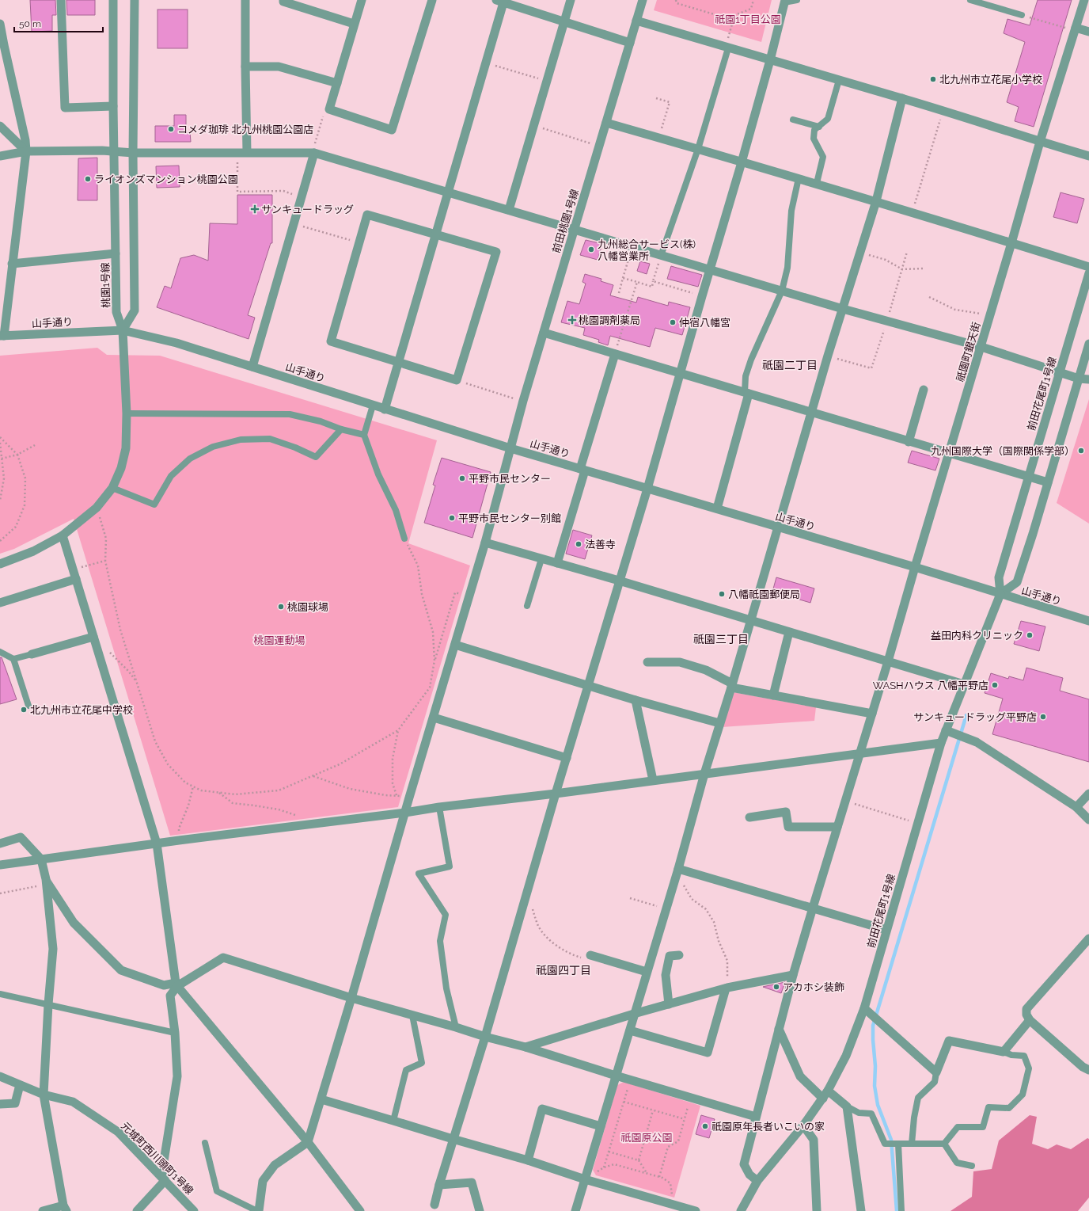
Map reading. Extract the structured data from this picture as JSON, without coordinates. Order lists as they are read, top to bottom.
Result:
{
  "streets": {
    "street": [
      "前田桃園1号線",
      "桃園1号線",
      "山手通り",
      "祇園町銀天街",
      "前田花尾町1号線",
      "元城町西川頭町1号線"
    ]
  },
  "crossings": [
    ["前田桃園1号線", "山手通り"],
    ["桃園1号線", "山手通り"],
    ["山手通り", "祇園町銀天街"],
    ["山手通り", "前田花尾町1号線"],
    ["祇園町銀天街", "前田花尾町1号線"]
  ],
  "districts": ["祇園二丁目", "祇園三丁目", "祇園四丁目"],
  "parks": ["祇園1丁目公園", "桃園運動場", "祇園原公園"],
  "places": {
    "other": [
      "北九州市立花尾小学校",
      "コメダ珈琲 北九州桃園公園店",
      "ライオンズマンション桃園公園",
      "九州総合サービス(株) 八幡営業所",
      "仲宿八幡宮",
      "九州国際大学（国際関係学部）",
      "平野市民センター",
      "平野市民センター別館",
      "法善寺",
      "八幡祇園郵便局",
      "桃園球場",
      "益田内科クリニック",
      "WASHハウス 八幡平野店",
      "北九州市立花尾中学校",
      "サンキュードラッグ平野店",
      "アカホシ装飾",
      "祇園原年長者いこいの家"
    ],
    "health": ["サンキュードラッグ", "桃園調剤薬局"]
  },
  "scale_bar": "50 m"
}
